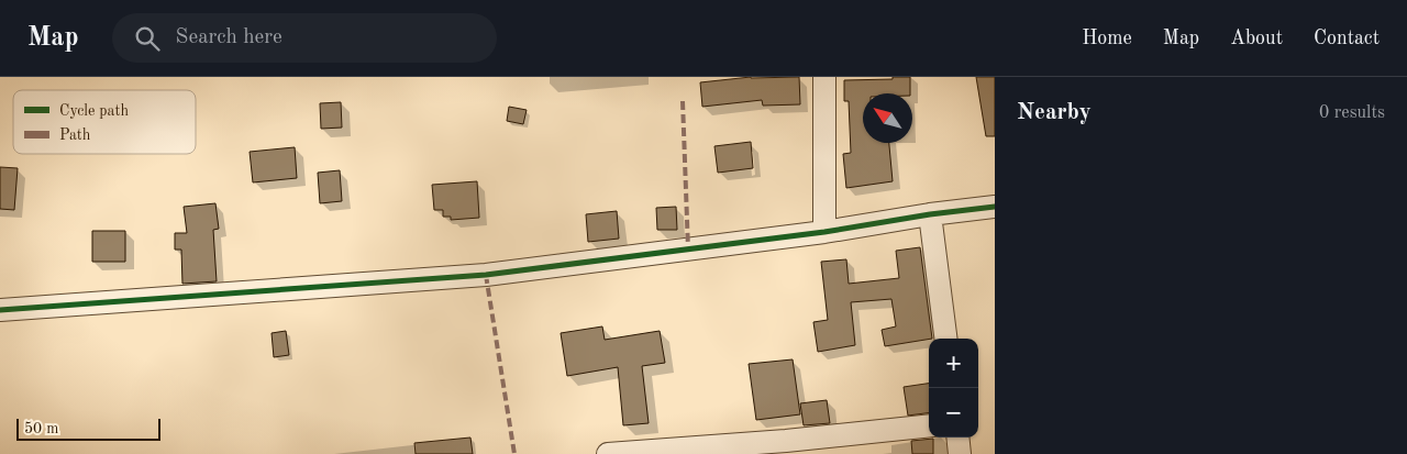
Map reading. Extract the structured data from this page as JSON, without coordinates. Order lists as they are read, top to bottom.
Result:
{
  "legend": ["Cycle path", "Path"],
  "scale_bar": "50 m",
  "north": "top left",
  "page": {
    "header": "Map",
    "search": "Search here",
    "nav": [
      "Home",
      "Map",
      "About",
      "Contact"
    ],
    "heading": ["Nearby", "0 results"],
    "map_buttons": ["+", "−"],
    "scale": "50 m"
  }
}
